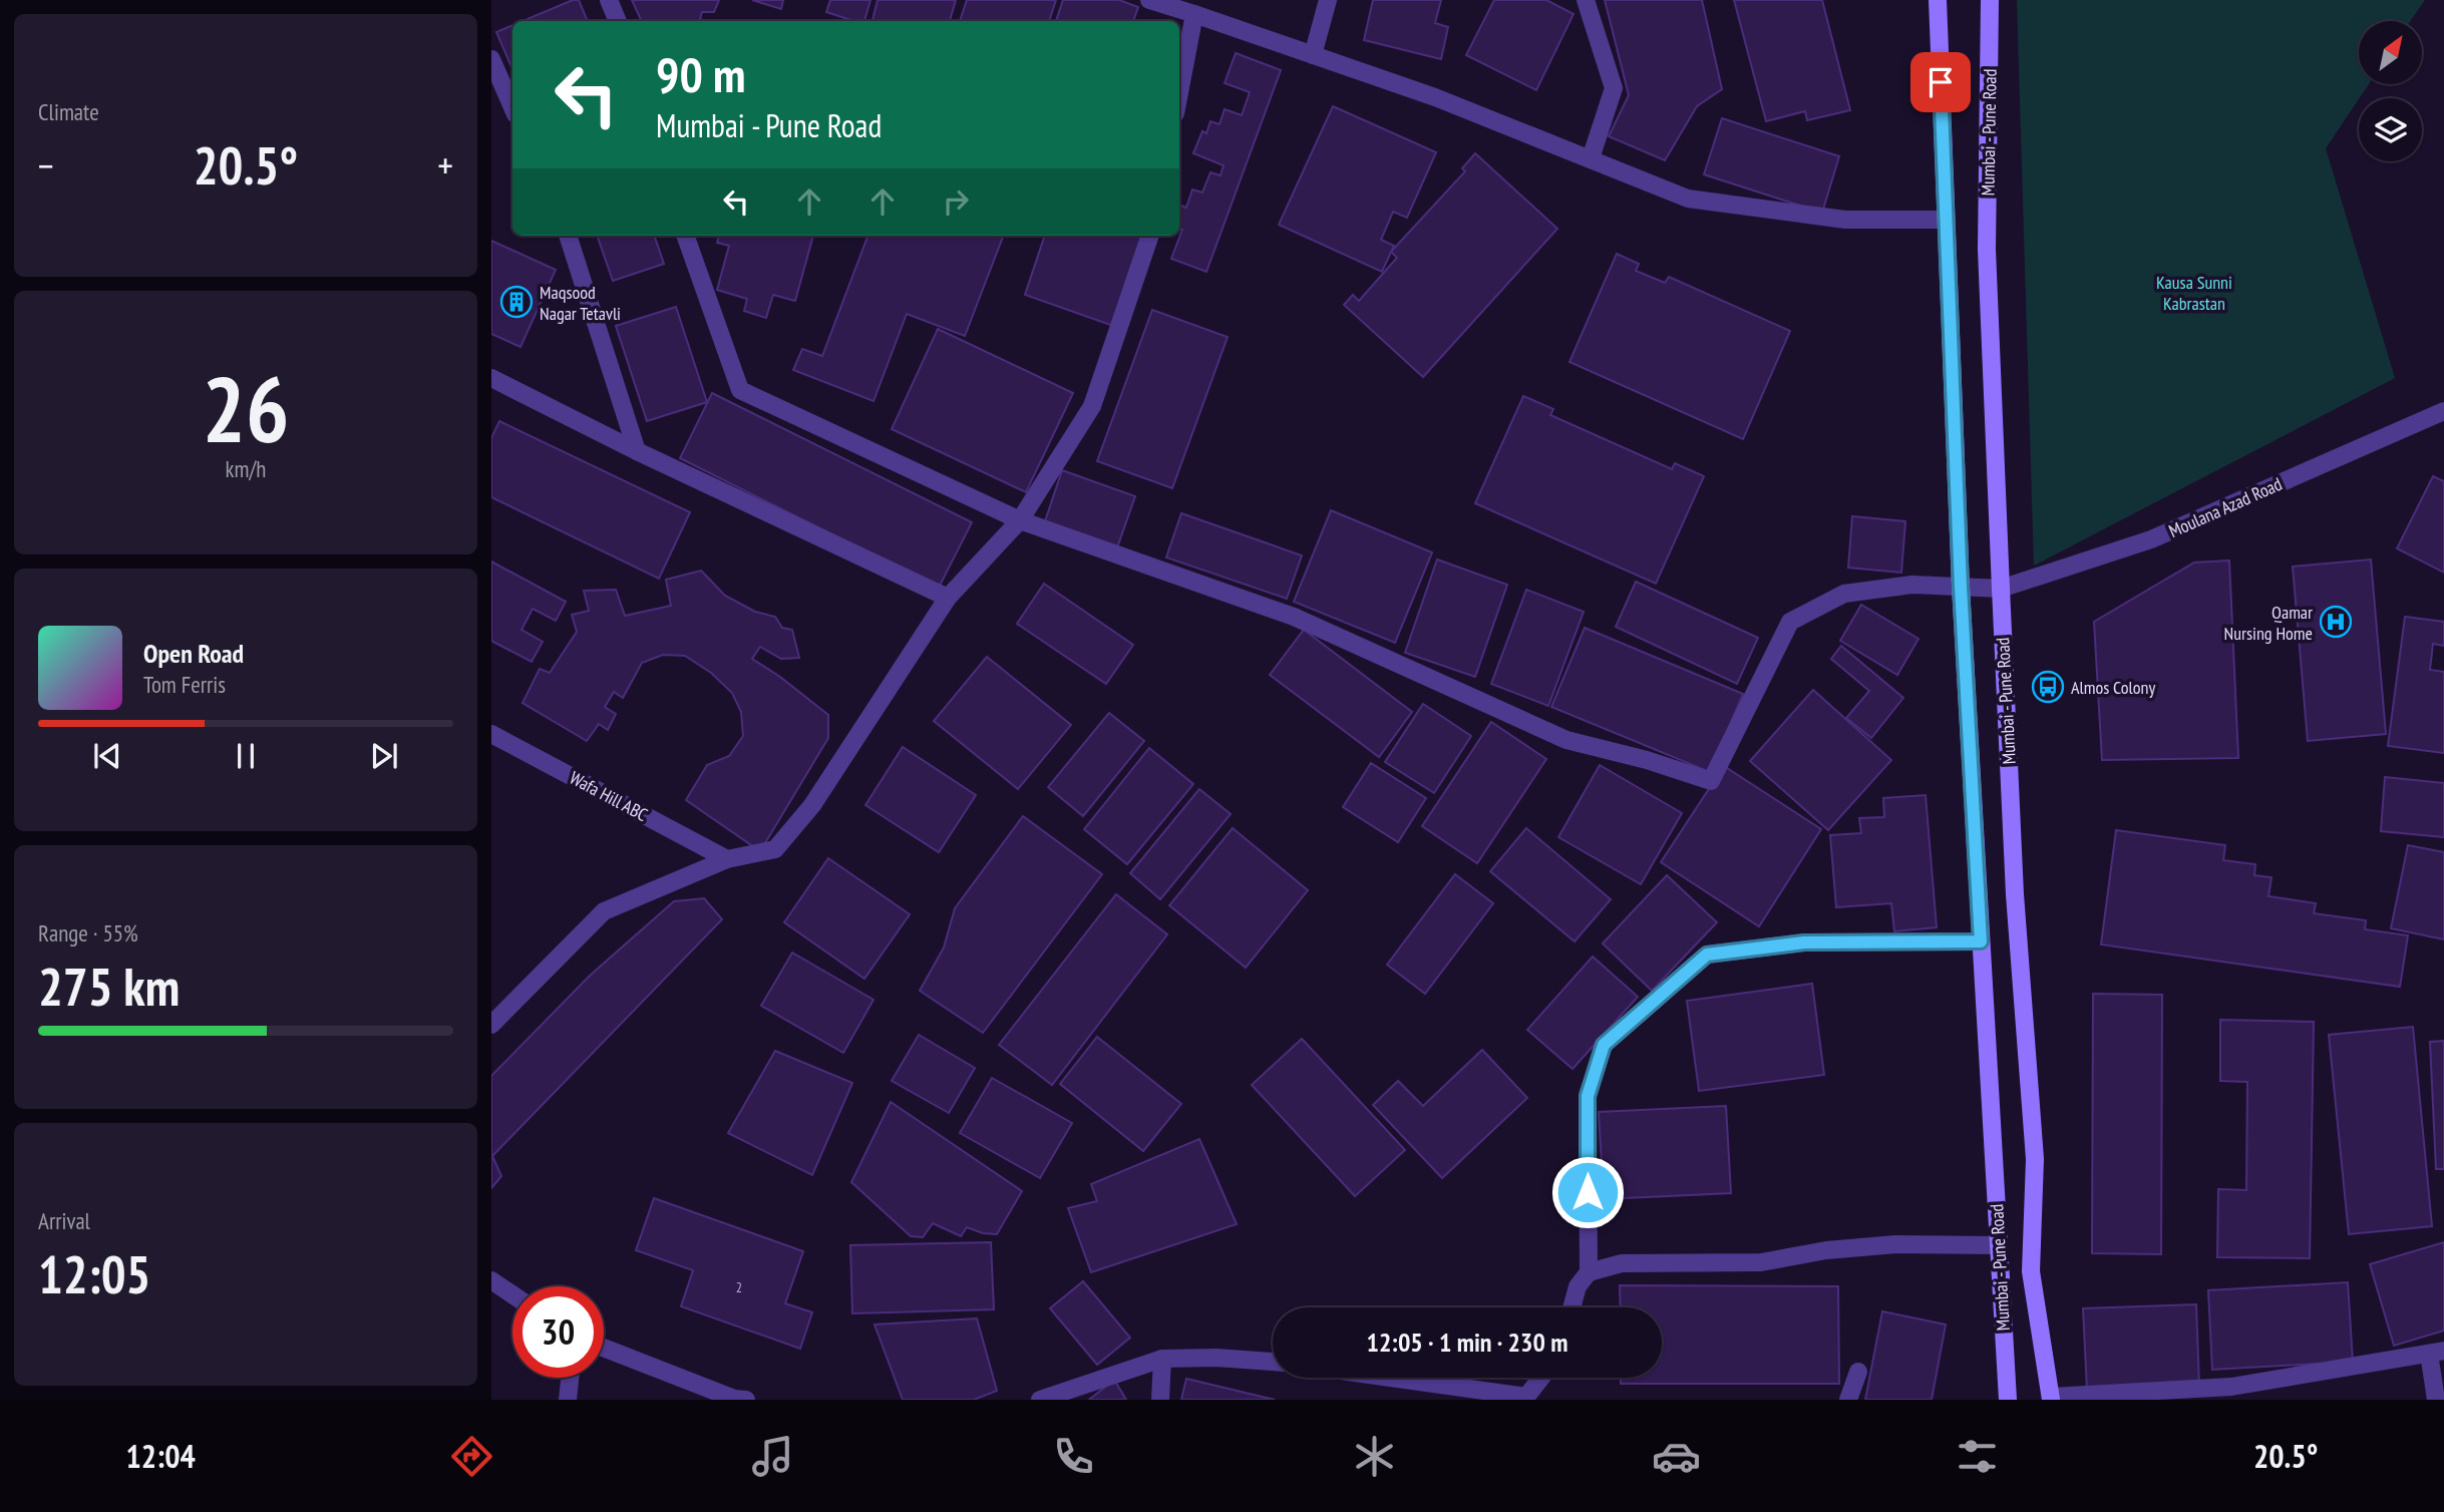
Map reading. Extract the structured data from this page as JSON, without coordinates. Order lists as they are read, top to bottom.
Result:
{
  "streets": {
    "main road": ["Mumbai - Pune Road"],
    "street": ["Moulana Azad Road", "Wafa Hill ABC"]
  },
  "crossings": [
    ["Mumbai - Pune Road", "Moulana Azad Road"]
  ],
  "parks": ["Kausa Sunni Kabrastan"],
  "places": {
    "building": ["Maqsood Nagar Tetavli"],
    "hospital": ["Qamar Nursing Home"],
    "bus stop": ["Almos Colony"]
  },
  "house_numbers": ["2"],
  "north": "top right",
  "page": {
    "tile": [
      "Climate",
      ["26", "km/h"],
      ["Range · 55%", "275 km"],
      ["Arrival", "12:05"]
    ],
    "turn": ["90 m", "Mumbai - Pune Road"],
    "heat": ["−", "20.5°", "+"],
    "song": ["Open Road", "Tom Ferris"],
    "limit": "30",
    "trip": "12:05 · 1 min · 230 m",
    "tabs": ["12:04", "20.5°"]
  }
}
